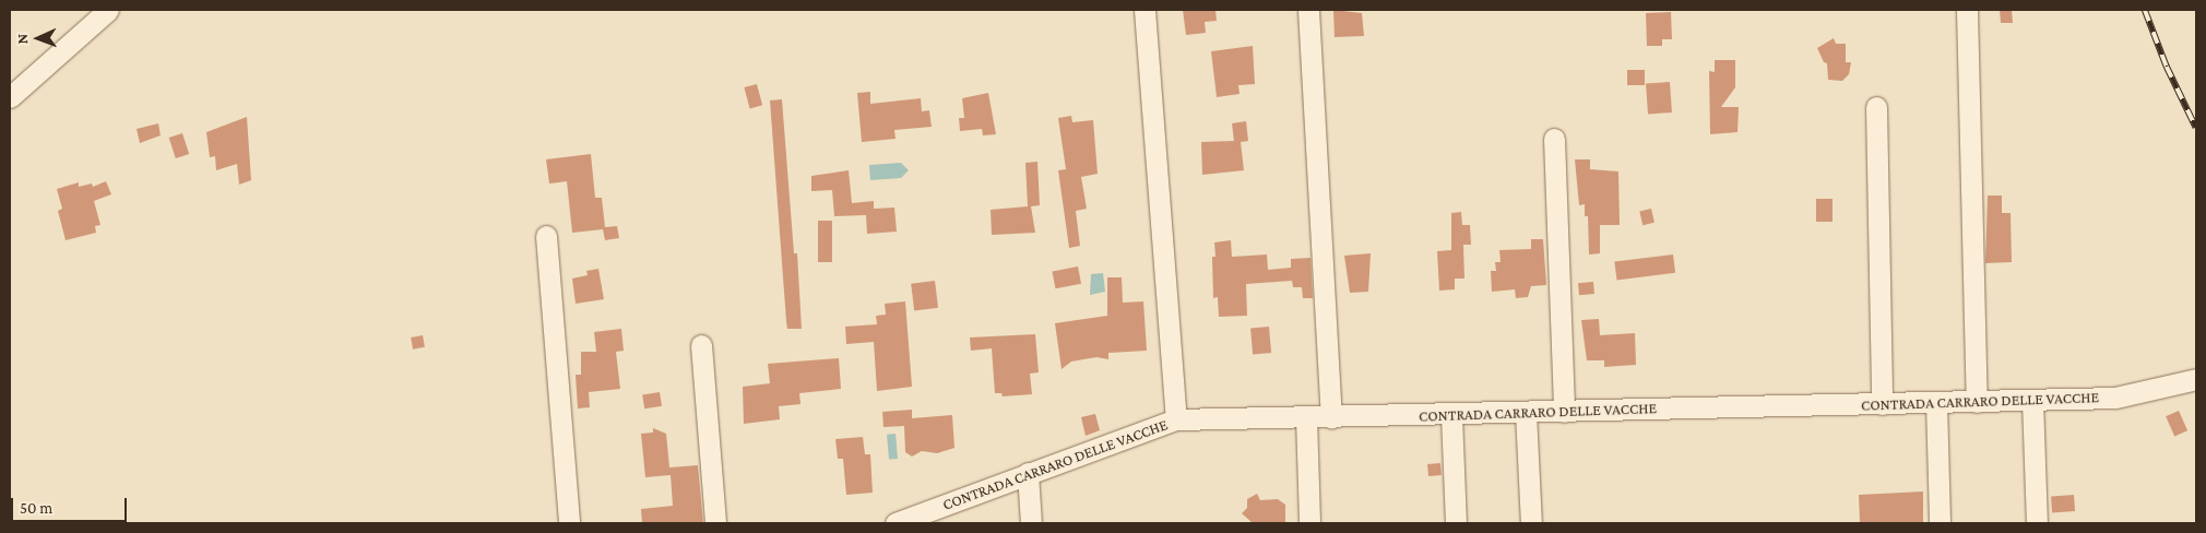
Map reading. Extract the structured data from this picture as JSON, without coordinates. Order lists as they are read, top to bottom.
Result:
{
  "streets": {
    "street": ["CONTRADA CARRARO DELLE VACCHE"]
  },
  "scale_bar": "50 m",
  "north": "left"
}
